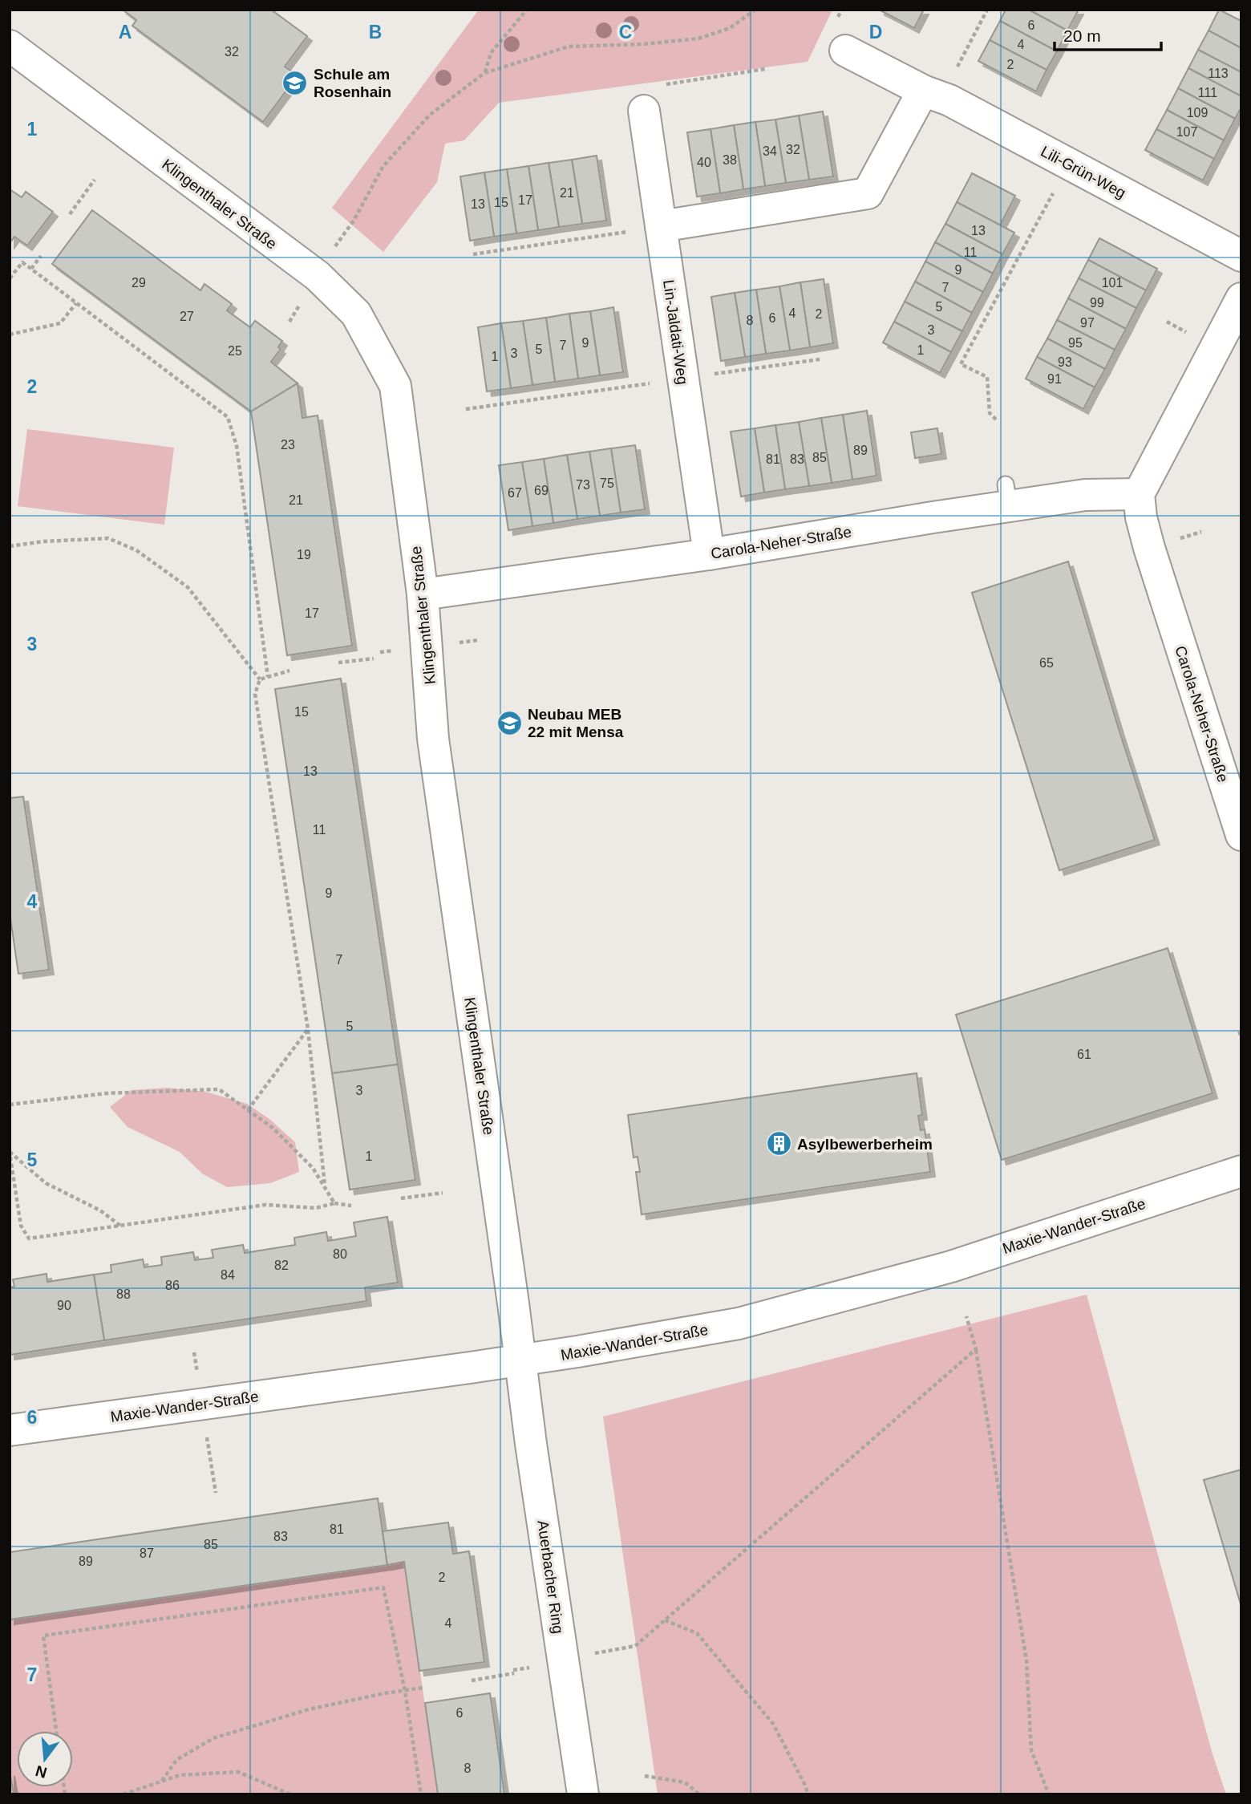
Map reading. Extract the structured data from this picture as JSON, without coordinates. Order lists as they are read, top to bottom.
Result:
{
  "streets": {
    "street": [
      "Lili-Grün-Weg",
      "Klingenthaler Straße",
      "Lin-Jaldati-Weg",
      "Carola-Neher-Straße",
      "Maxie-Wander-Straße",
      "Auerbacher Ring"
    ]
  },
  "crossings": [
    ["Klingenthaler Straße", "Carola-Neher-Straße"],
    ["Klingenthaler Straße", "Maxie-Wander-Straße"],
    ["Klingenthaler Straße", "Auerbacher Ring"],
    ["Lin-Jaldati-Weg", "Carola-Neher-Straße"],
    ["Maxie-Wander-Straße", "Auerbacher Ring"]
  ],
  "places": {
    "school or university": ["Schule am Rosenhain", "Neubau MEB 22 mit Mensa"],
    "building": ["Asylbewerberheim"]
  },
  "house_numbers": [
    "6",
    "4",
    "32",
    "2",
    "113",
    "111",
    "109",
    "107",
    "32",
    "34",
    "38",
    "40",
    "21",
    "17",
    "15",
    "13",
    "13",
    "11",
    "9",
    "29",
    "101",
    "7",
    "99",
    "5",
    "4",
    "2",
    "27",
    "6",
    "8",
    "97",
    "3",
    "9",
    "95",
    "7",
    "5",
    "1",
    "25",
    "3",
    "1",
    "93",
    "91",
    "23",
    "89",
    "85",
    "81",
    "83",
    "75",
    "73",
    "69",
    "67",
    "21",
    "19",
    "17",
    "65",
    "15",
    "13",
    "11",
    "9",
    "7",
    "5",
    "61",
    "3",
    "1",
    "80",
    "82",
    "84",
    "86",
    "88",
    "90",
    "81",
    "83",
    "85",
    "87",
    "89",
    "2",
    "4",
    "6",
    "8"
  ],
  "scale_bar": "20 m",
  "north": "bottom",
  "grid": {
    "columns": [
      "A",
      "B",
      "C",
      "D"
    ],
    "rows": [
      "1",
      "2",
      "3",
      "4",
      "5",
      "6",
      "7"
    ]
  }
}
